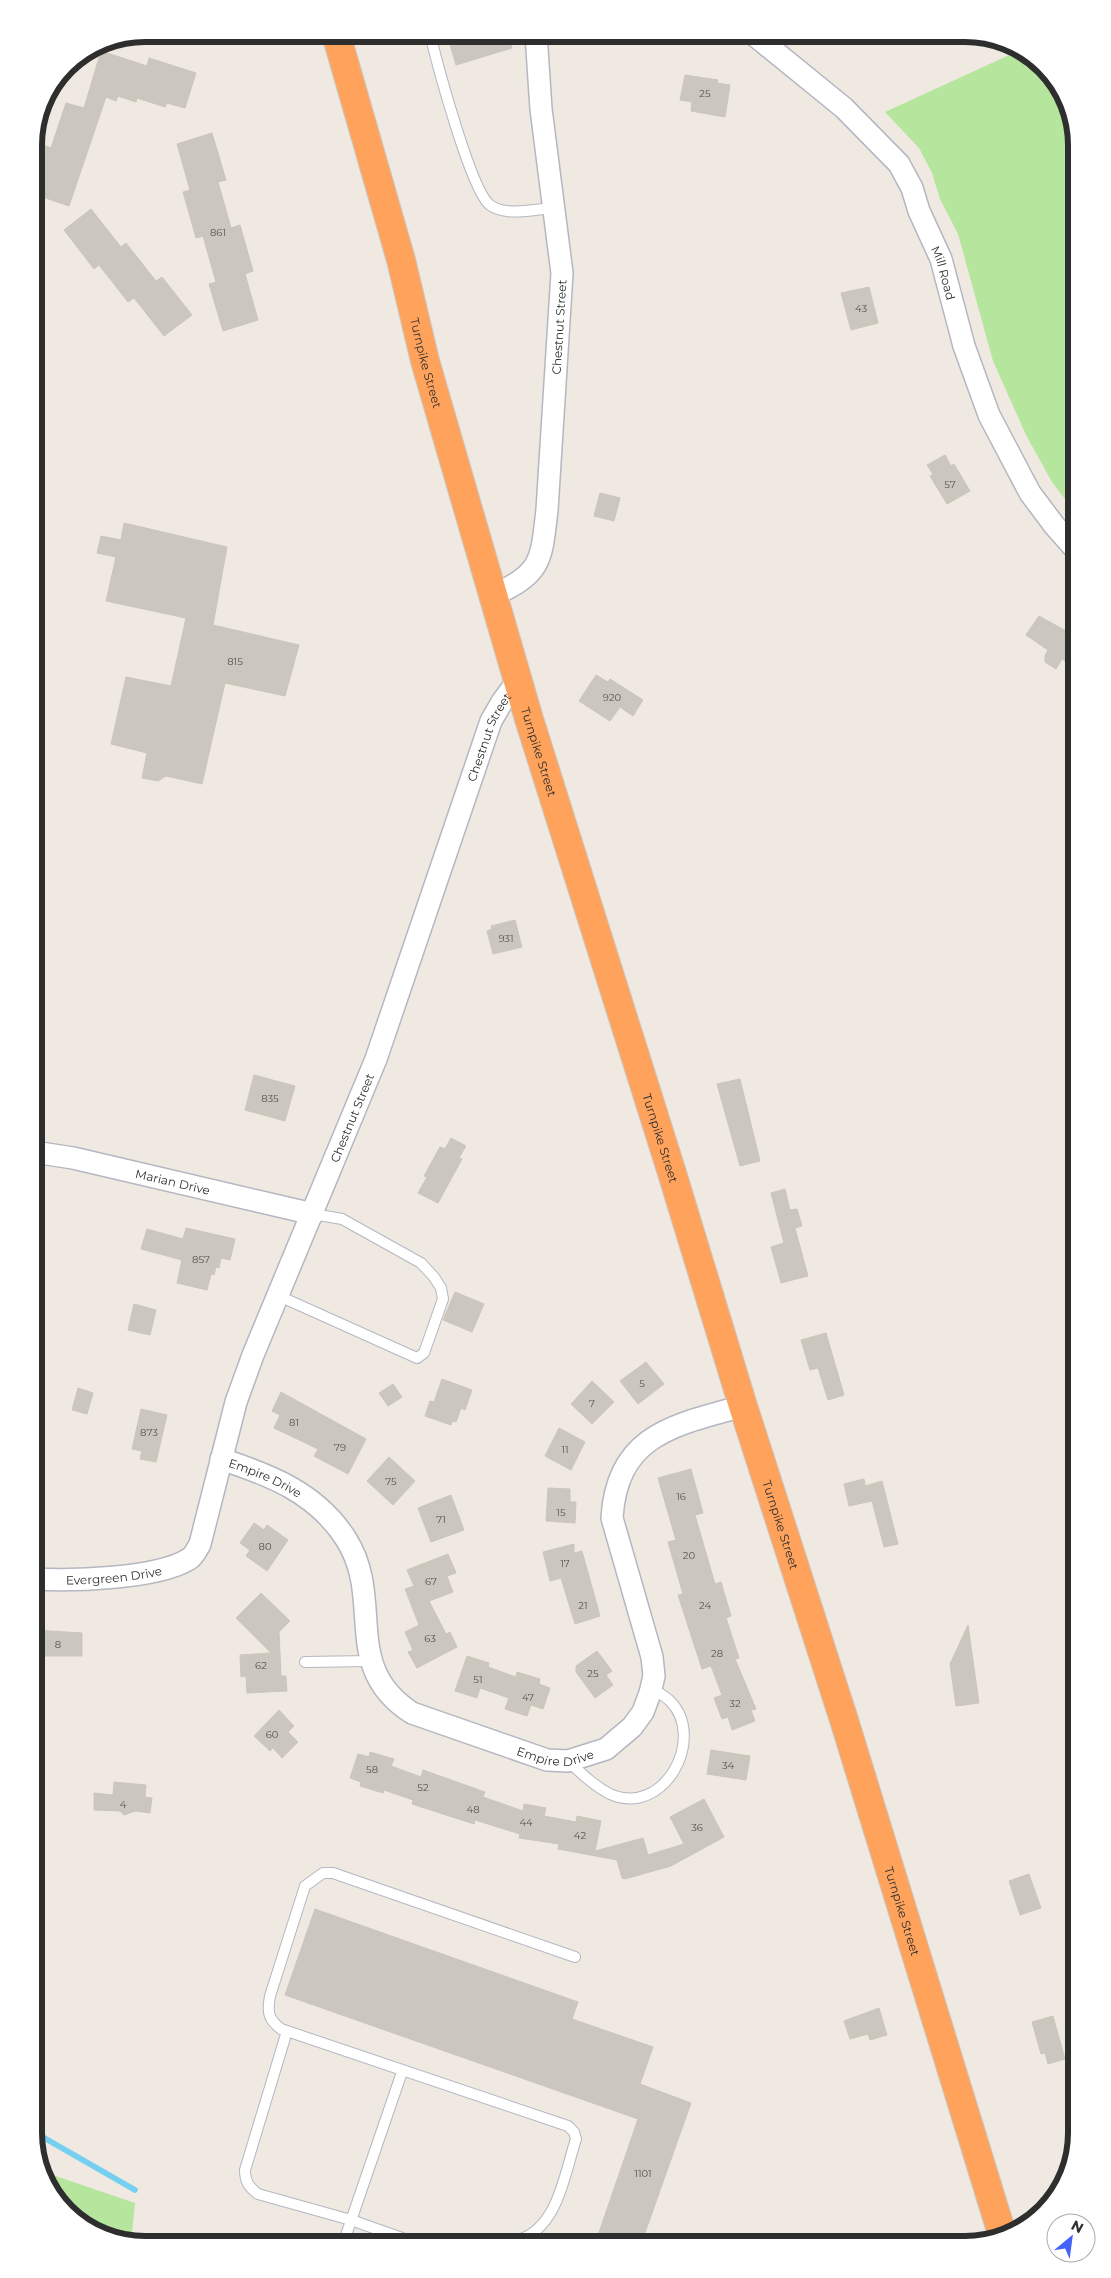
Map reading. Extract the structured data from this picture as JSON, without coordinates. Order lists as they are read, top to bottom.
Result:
{
  "streets": {
    "highway": ["Turnpike Street"],
    "street": [
      "Mill Road",
      "Chestnut Street",
      "Marian Drive",
      "Empire Drive",
      "Evergreen Drive"
    ]
  },
  "crossings": [
    ["Chestnut Street", "Turnpike Street"],
    ["Chestnut Street", "Marian Drive"],
    ["Chestnut Street", "Empire Drive"],
    ["Chestnut Street", "Evergreen Drive"],
    ["Turnpike Street", "Empire Drive"]
  ],
  "house_numbers": [
    "25",
    "861",
    "43",
    "57",
    "815",
    "920",
    "931",
    "835",
    "857",
    "5",
    "7",
    "81",
    "873",
    "79",
    "11",
    "75",
    "16",
    "15",
    "71",
    "80",
    "20",
    "17",
    "67",
    "21",
    "24",
    "63",
    "8",
    "28",
    "62",
    "25",
    "51",
    "47",
    "32",
    "60",
    "34",
    "58",
    "52",
    "4",
    "48",
    "44",
    "36",
    "42",
    "1101"
  ],
  "north": "top right"
}
